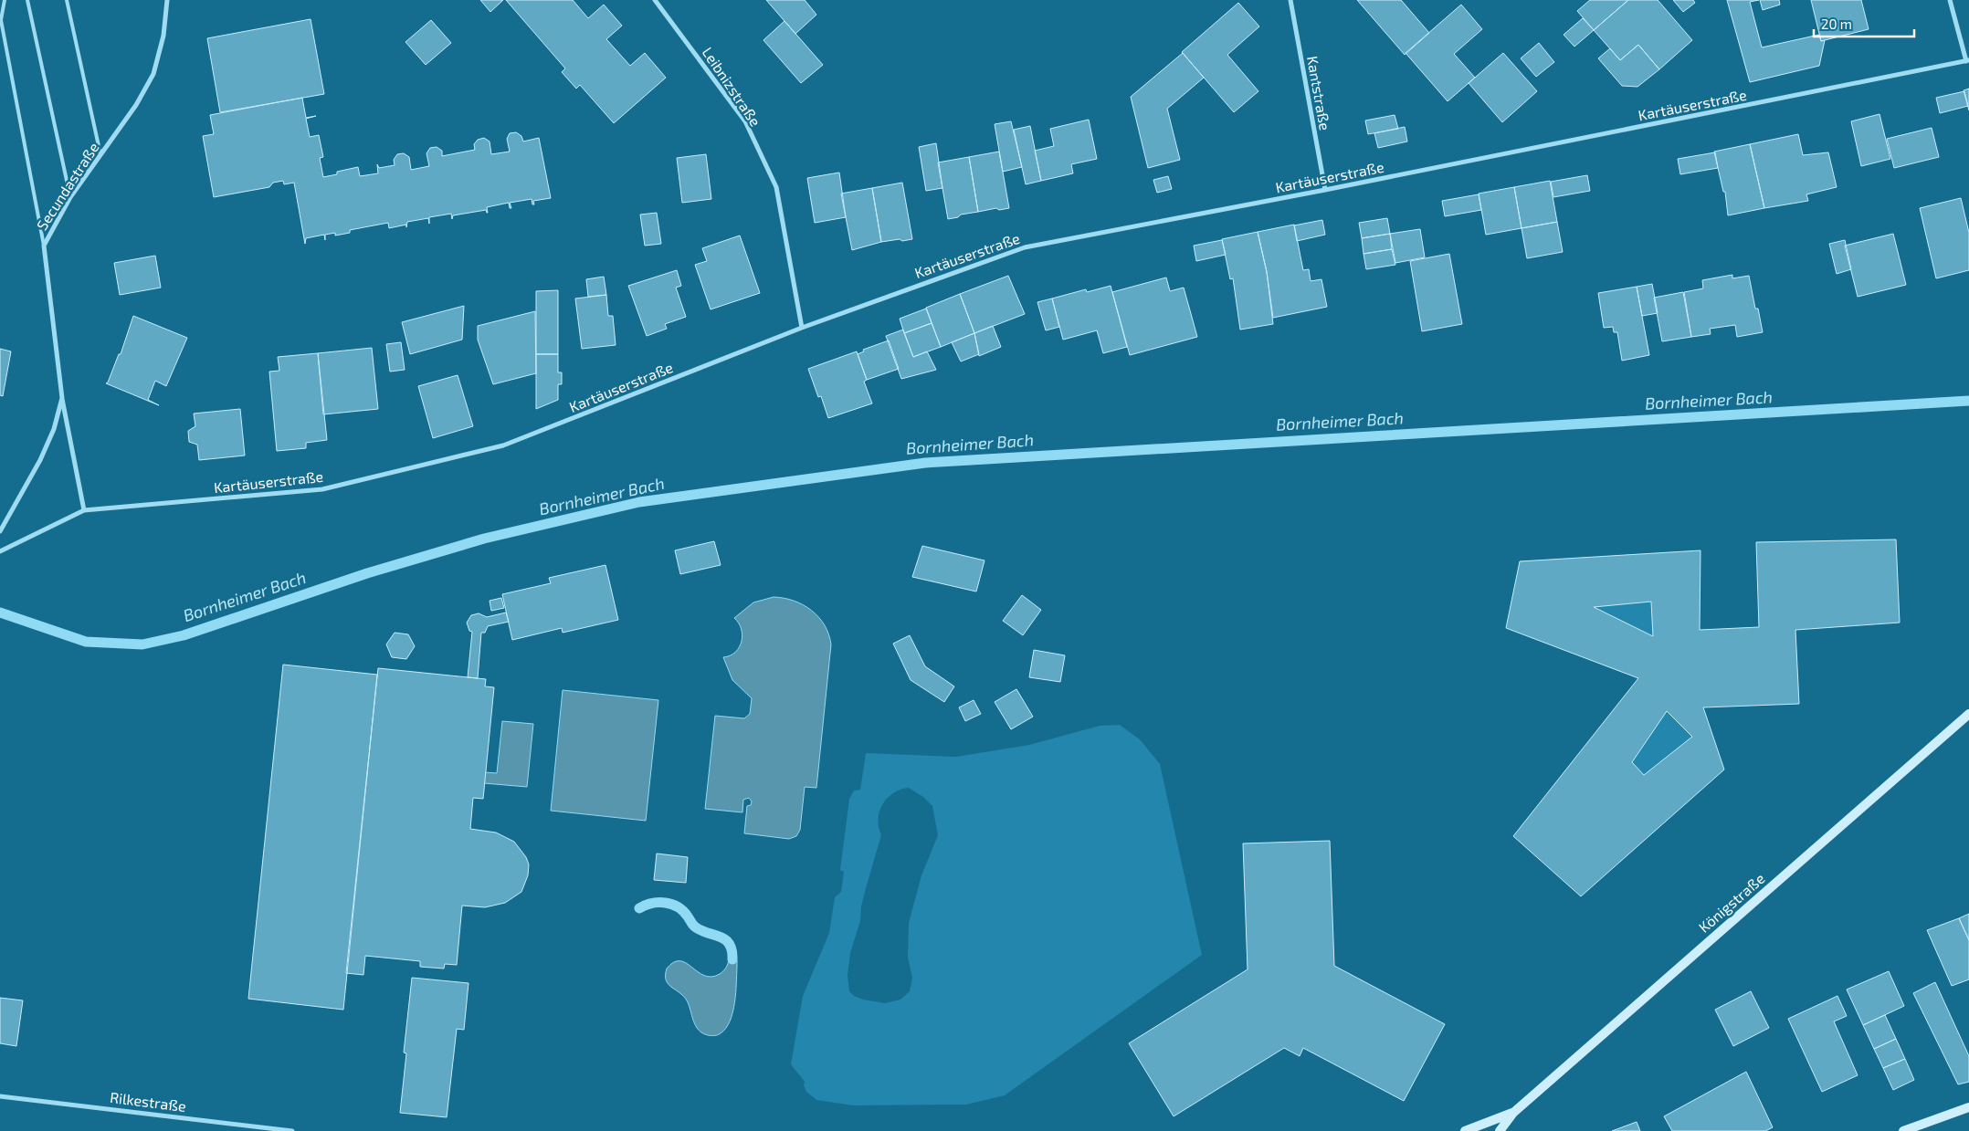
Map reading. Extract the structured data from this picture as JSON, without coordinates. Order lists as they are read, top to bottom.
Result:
{
  "streets": {
    "street": [
      "Leibnizstraße",
      "Kantstraße",
      "Kartäuserstraße",
      "Secundastraße",
      "Königstraße",
      "Rilkestraße"
    ]
  },
  "crossings": [
    ["Leibnizstraße", "Kartäuserstraße"],
    ["Kantstraße", "Kartäuserstraße"],
    ["Kartäuserstraße", "Secundastraße"]
  ],
  "water": ["Bornheimer Bach"],
  "scale_bar": "20 m"
}
